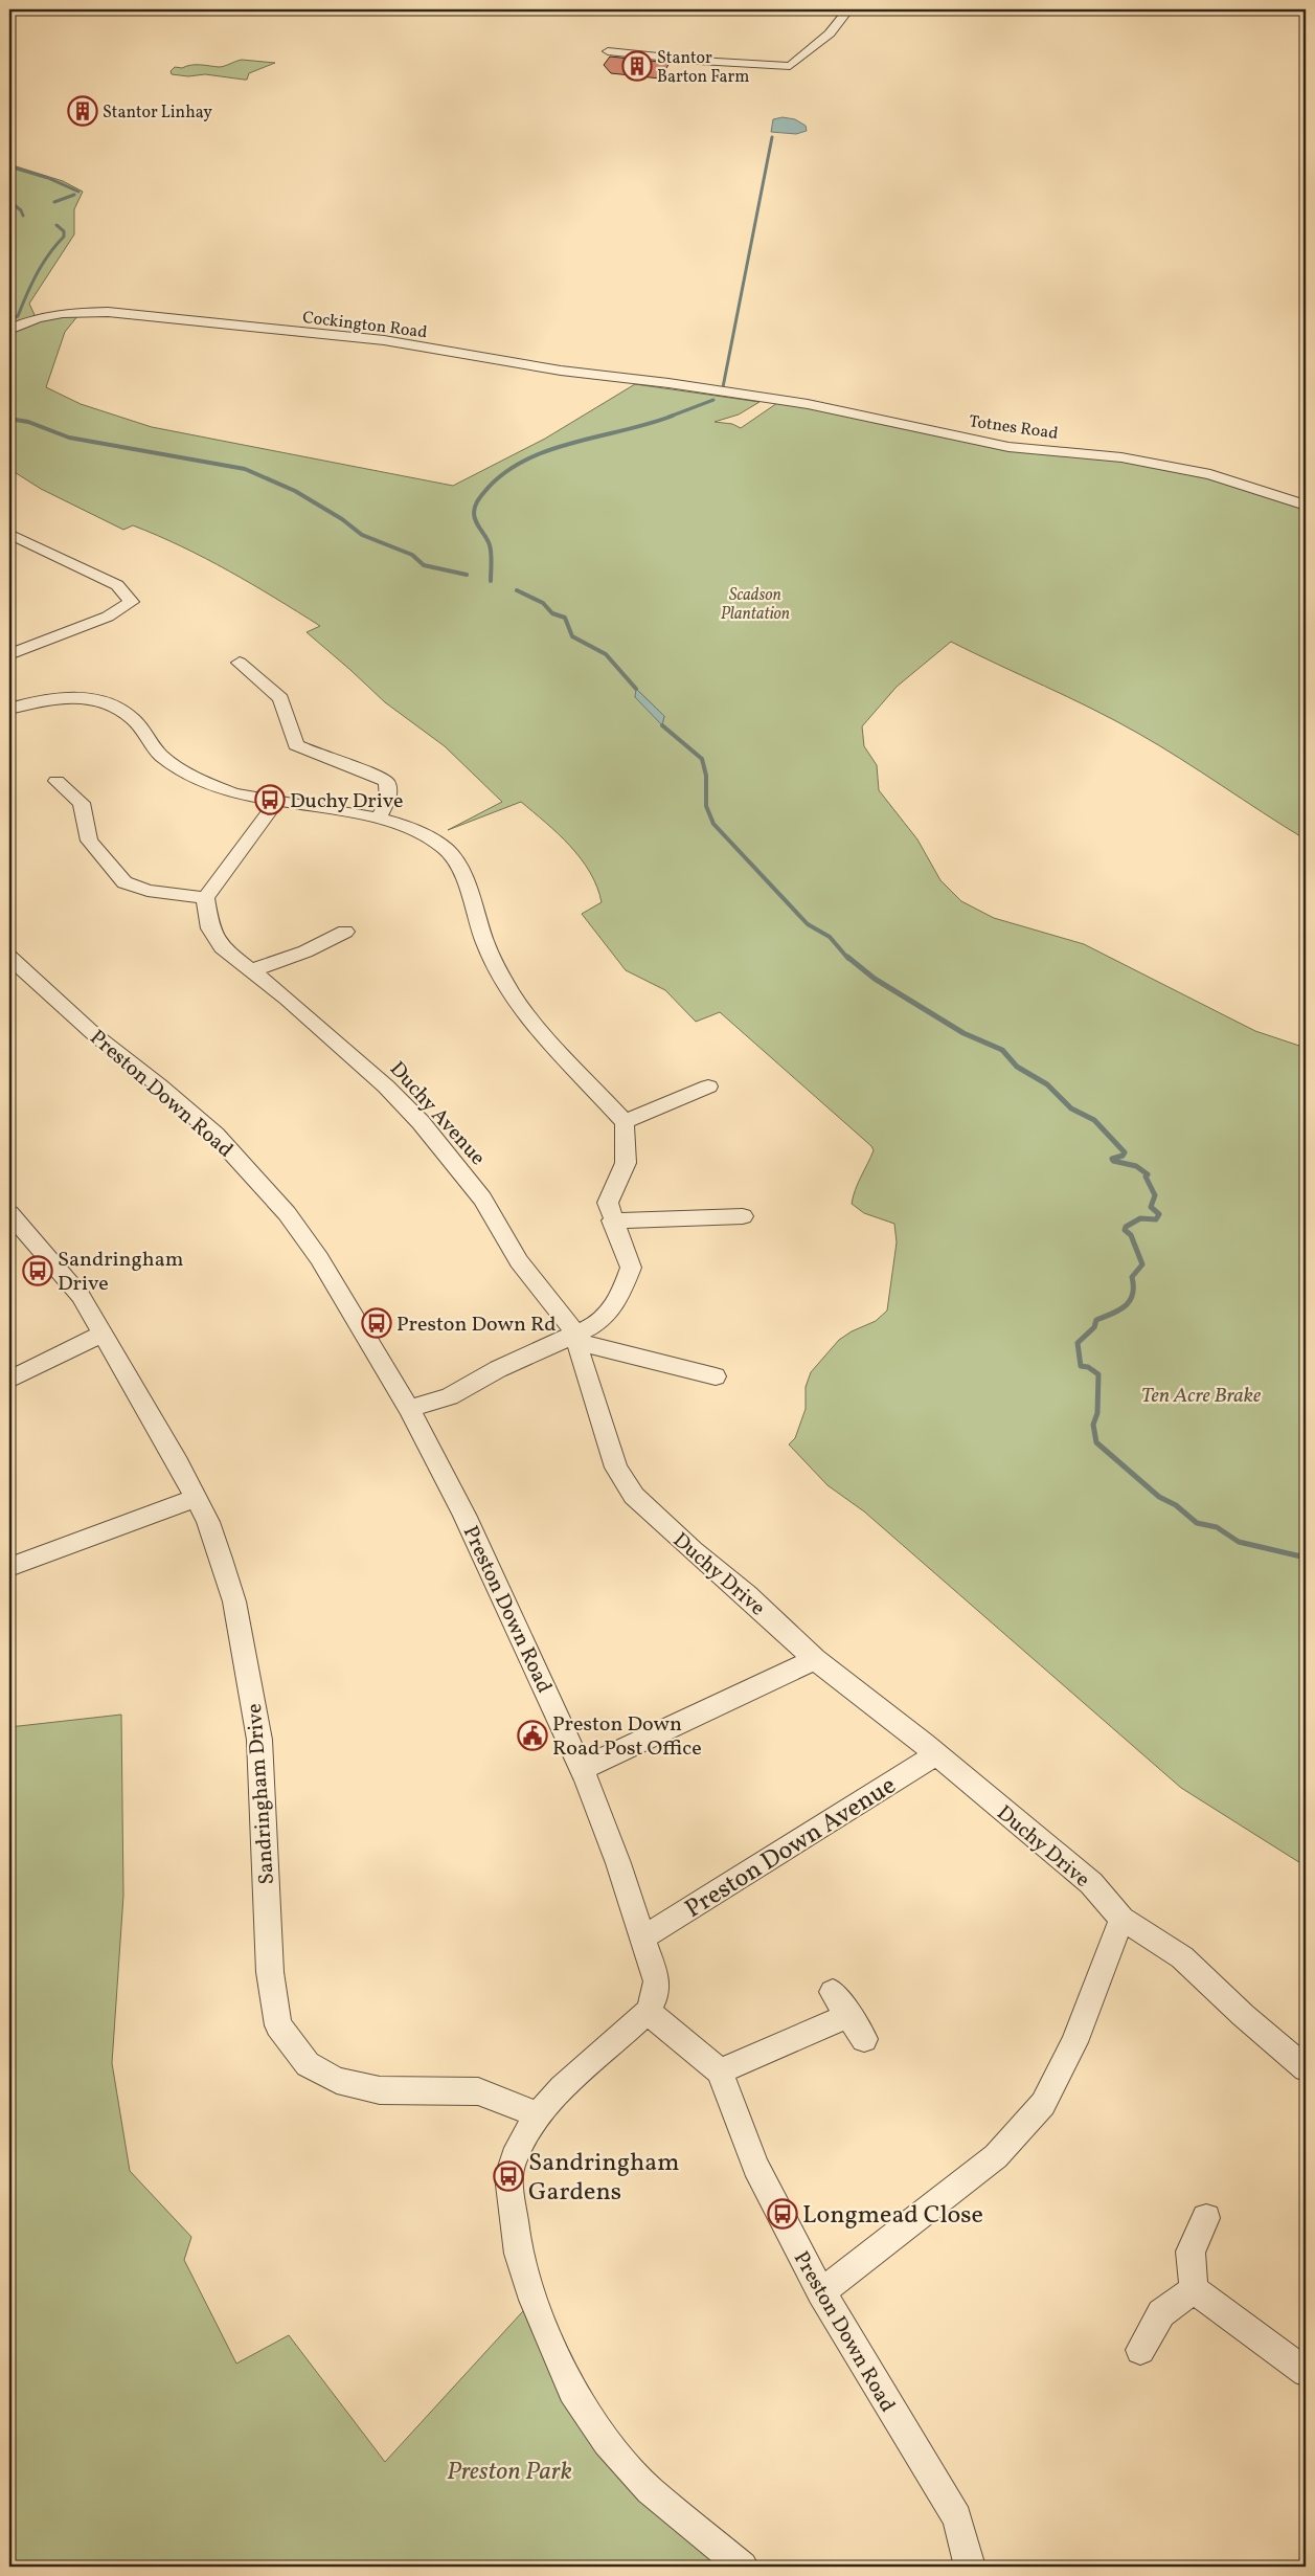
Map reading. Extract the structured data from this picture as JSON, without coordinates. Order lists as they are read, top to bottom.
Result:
{
  "streets": {
    "street": [
      "Cockington Road",
      "Totnes Road",
      "Preston Down Road",
      "Duchy Avenue",
      "Duchy Drive",
      "Sandringham Drive",
      "Preston Down Avenue"
    ]
  },
  "crossings": [
    ["Cockington Road", "Totnes Road"],
    ["Preston Down Road", "Preston Down Avenue"],
    ["Duchy Avenue", "Duchy Drive"],
    ["Duchy Drive", "Preston Down Avenue"]
  ],
  "parks": ["Scadson Plantation", "Ten Acre Brake", "Preston Park"],
  "places": {
    "building": ["Stantor Barton Farm", "Stantor Linhay"],
    "bus stop": [
      "Duchy Drive",
      "Sandringham Drive",
      "Preston Down Rd",
      "Sandringham Gardens",
      "Longmead Close"
    ],
    "public building": ["Preston Down Road Post Office"]
  }
}
